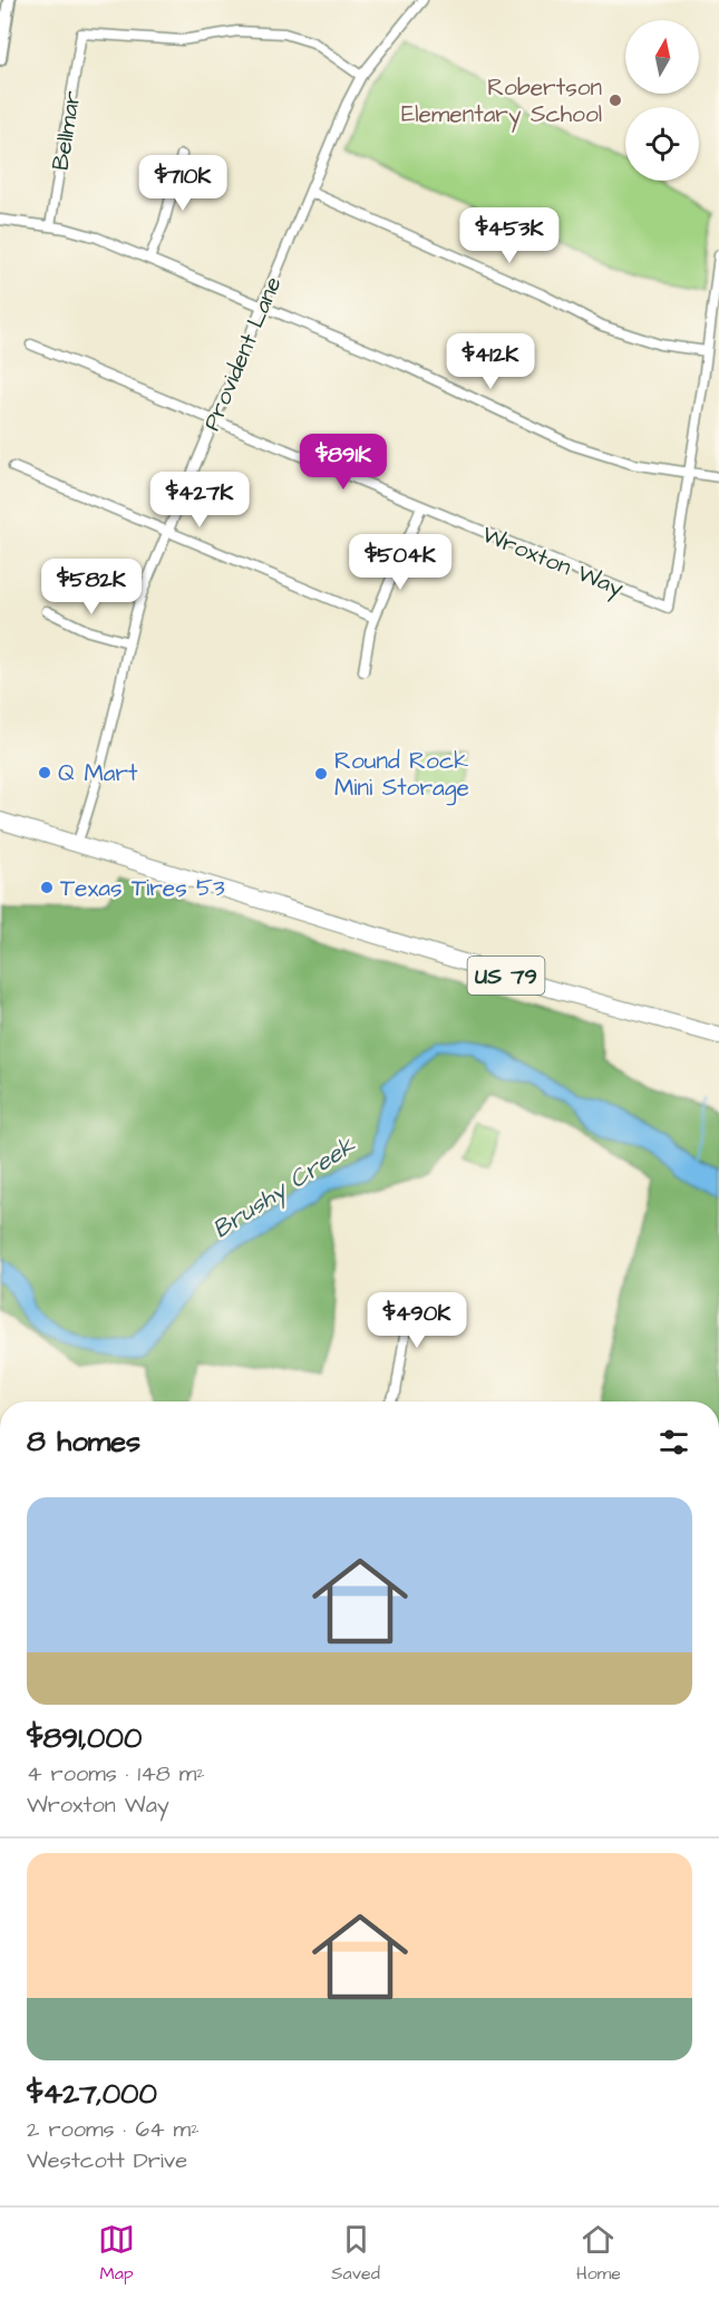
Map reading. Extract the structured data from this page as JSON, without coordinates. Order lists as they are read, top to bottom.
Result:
{
  "streets": {
    "highway": ["US 79"],
    "street": ["Bellmar", "Provident Lane", "Wroxton Way"]
  },
  "crossings": [
    ["Bellmar", "Provident Lane"],
    ["Provident Lane", "Wroxton Way"],
    ["Provident Lane", "US 79"]
  ],
  "water": ["Brushy Creek"],
  "places": [
    "Robertson Elementary School",
    "Q Mart",
    "Round Rock Mini Storage",
    "Texas Tires 53"
  ],
  "north": "top",
  "page": {
    "price": [
      "$710K",
      "$453K",
      "$412K",
      "$891K",
      "$427K",
      "$504K",
      "$582K",
      "$490K"
    ],
    "heading": "8 homes",
    "list": [
      {
        "name": "$891,000",
        "note": "4 rooms · 148 m² · Wroxton Way"
      },
      {
        "name": "$427,000",
        "note": "2 rooms · 64 m² · Westcott Drive"
      }
    ],
    "tabs": ["Map", "Saved", "Home"]
  }
}
